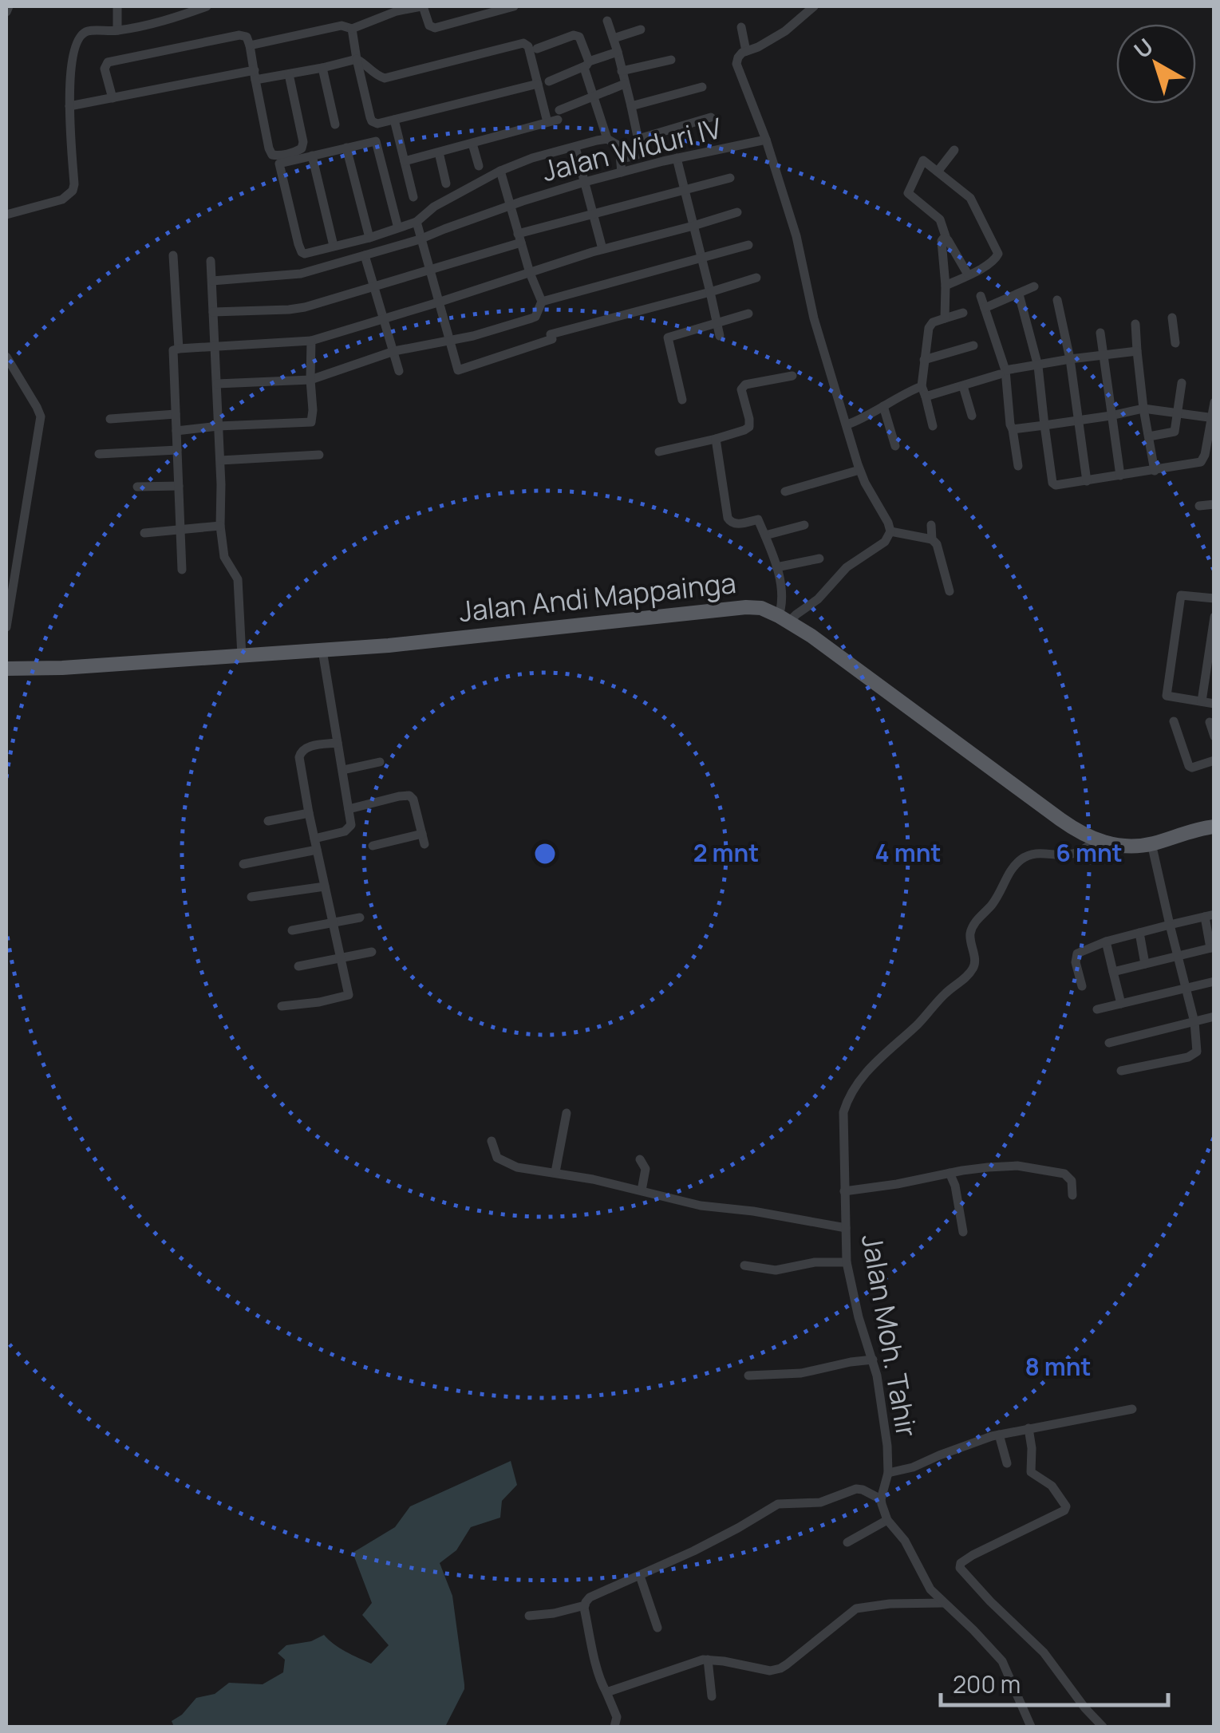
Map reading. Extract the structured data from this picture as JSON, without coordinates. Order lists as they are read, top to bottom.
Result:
{
  "streets": {
    "main road": ["Jalan Andi Mappainga"],
    "street": ["Jalan Widuri IV", "Jalan Moh. Tahir"]
  },
  "crossings": [
    ["Jalan Andi Mappainga", "Jalan Moh. Tahir"]
  ],
  "scale_bar": "200 m",
  "north": "top left",
  "rings": [
    "2 mnt",
    "4 mnt",
    "6 mnt",
    "8 mnt"
  ]
}
